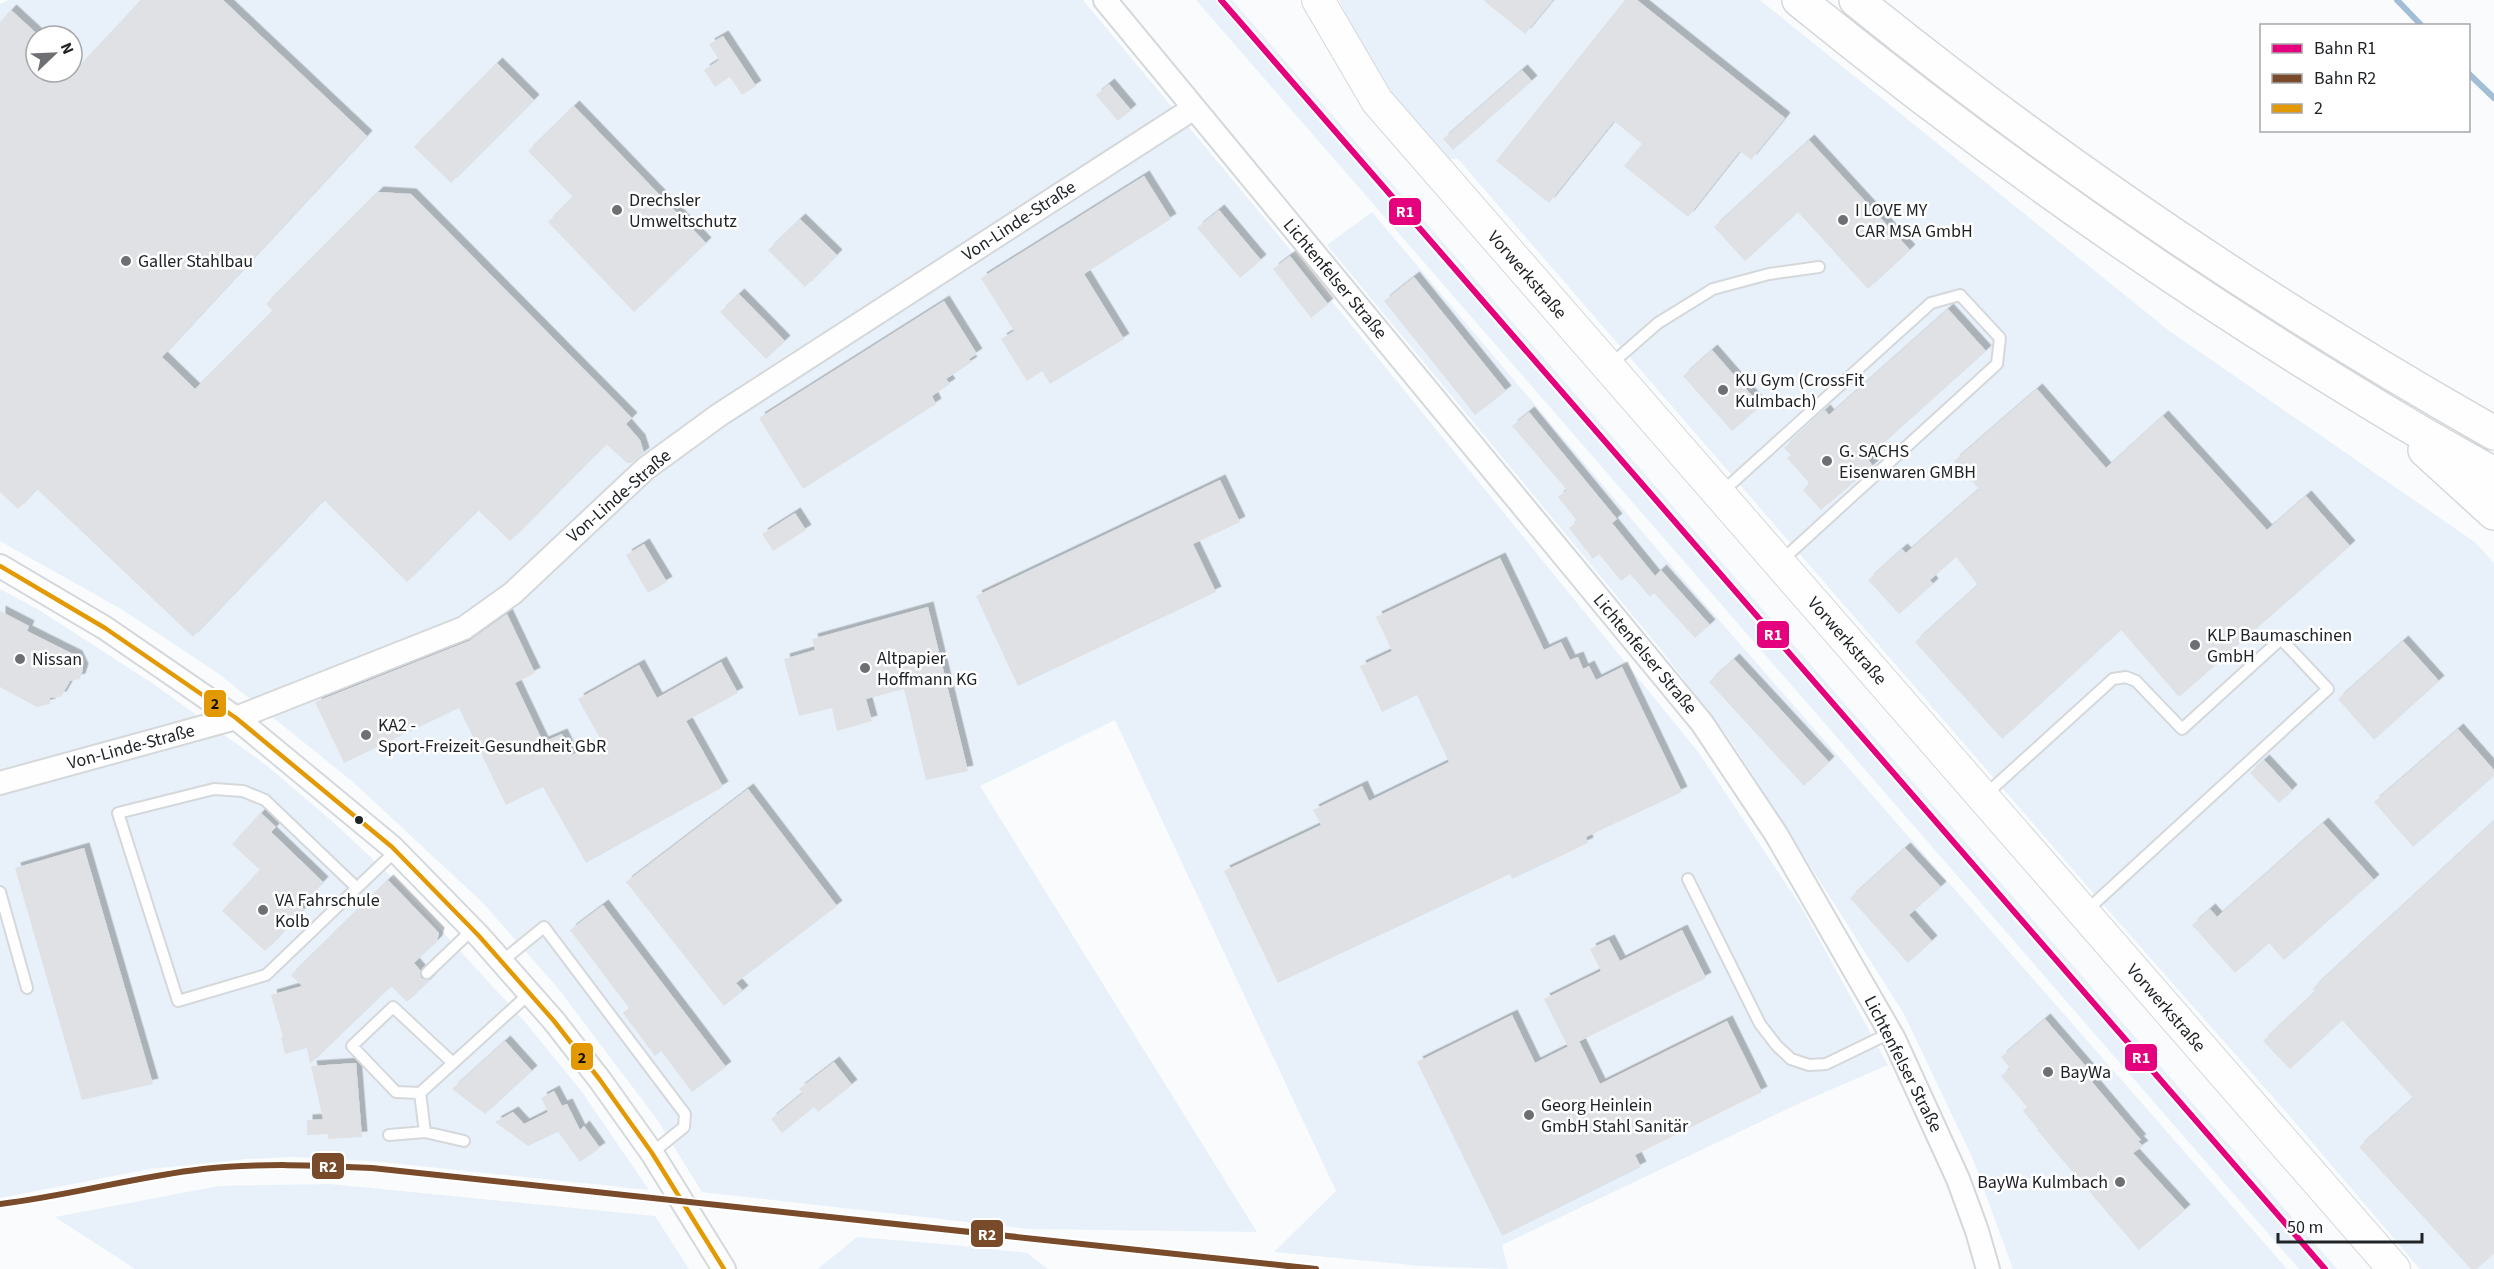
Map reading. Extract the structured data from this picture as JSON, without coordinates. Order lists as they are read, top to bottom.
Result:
{
  "streets": {
    "street": ["Von-Linde-Straße", "Vorwerkstraße", "Lichtenfelser Straße"]
  },
  "crossings": [
    ["Von-Linde-Straße", "Lichtenfelser Straße"]
  ],
  "places": [
    "Drechsler Umweltschutz",
    "I LOVE MY CAR MSA GmbH",
    "Galler Stahlbau",
    "KU Gym (CrossFit Kulmbach)",
    "G. SACHS Eisenwaren GMBH",
    "KLP Baumaschinen GmbH",
    "Nissan",
    "Altpapier Hoffmann KG",
    "KA2 - Sport-Freizeit-Gesundheit GbR",
    "VA Fahrschule Kolb",
    "BayWa",
    "Georg Heinlein GmbH Stahl Sanitär",
    "BayWa Kulmbach"
  ],
  "lines": ["rail line R1", "transit line 2", "rail line R2"],
  "legend": ["Bahn R1", "Bahn R2", "2"],
  "scale_bar": "50 m",
  "north": "top right"
}
